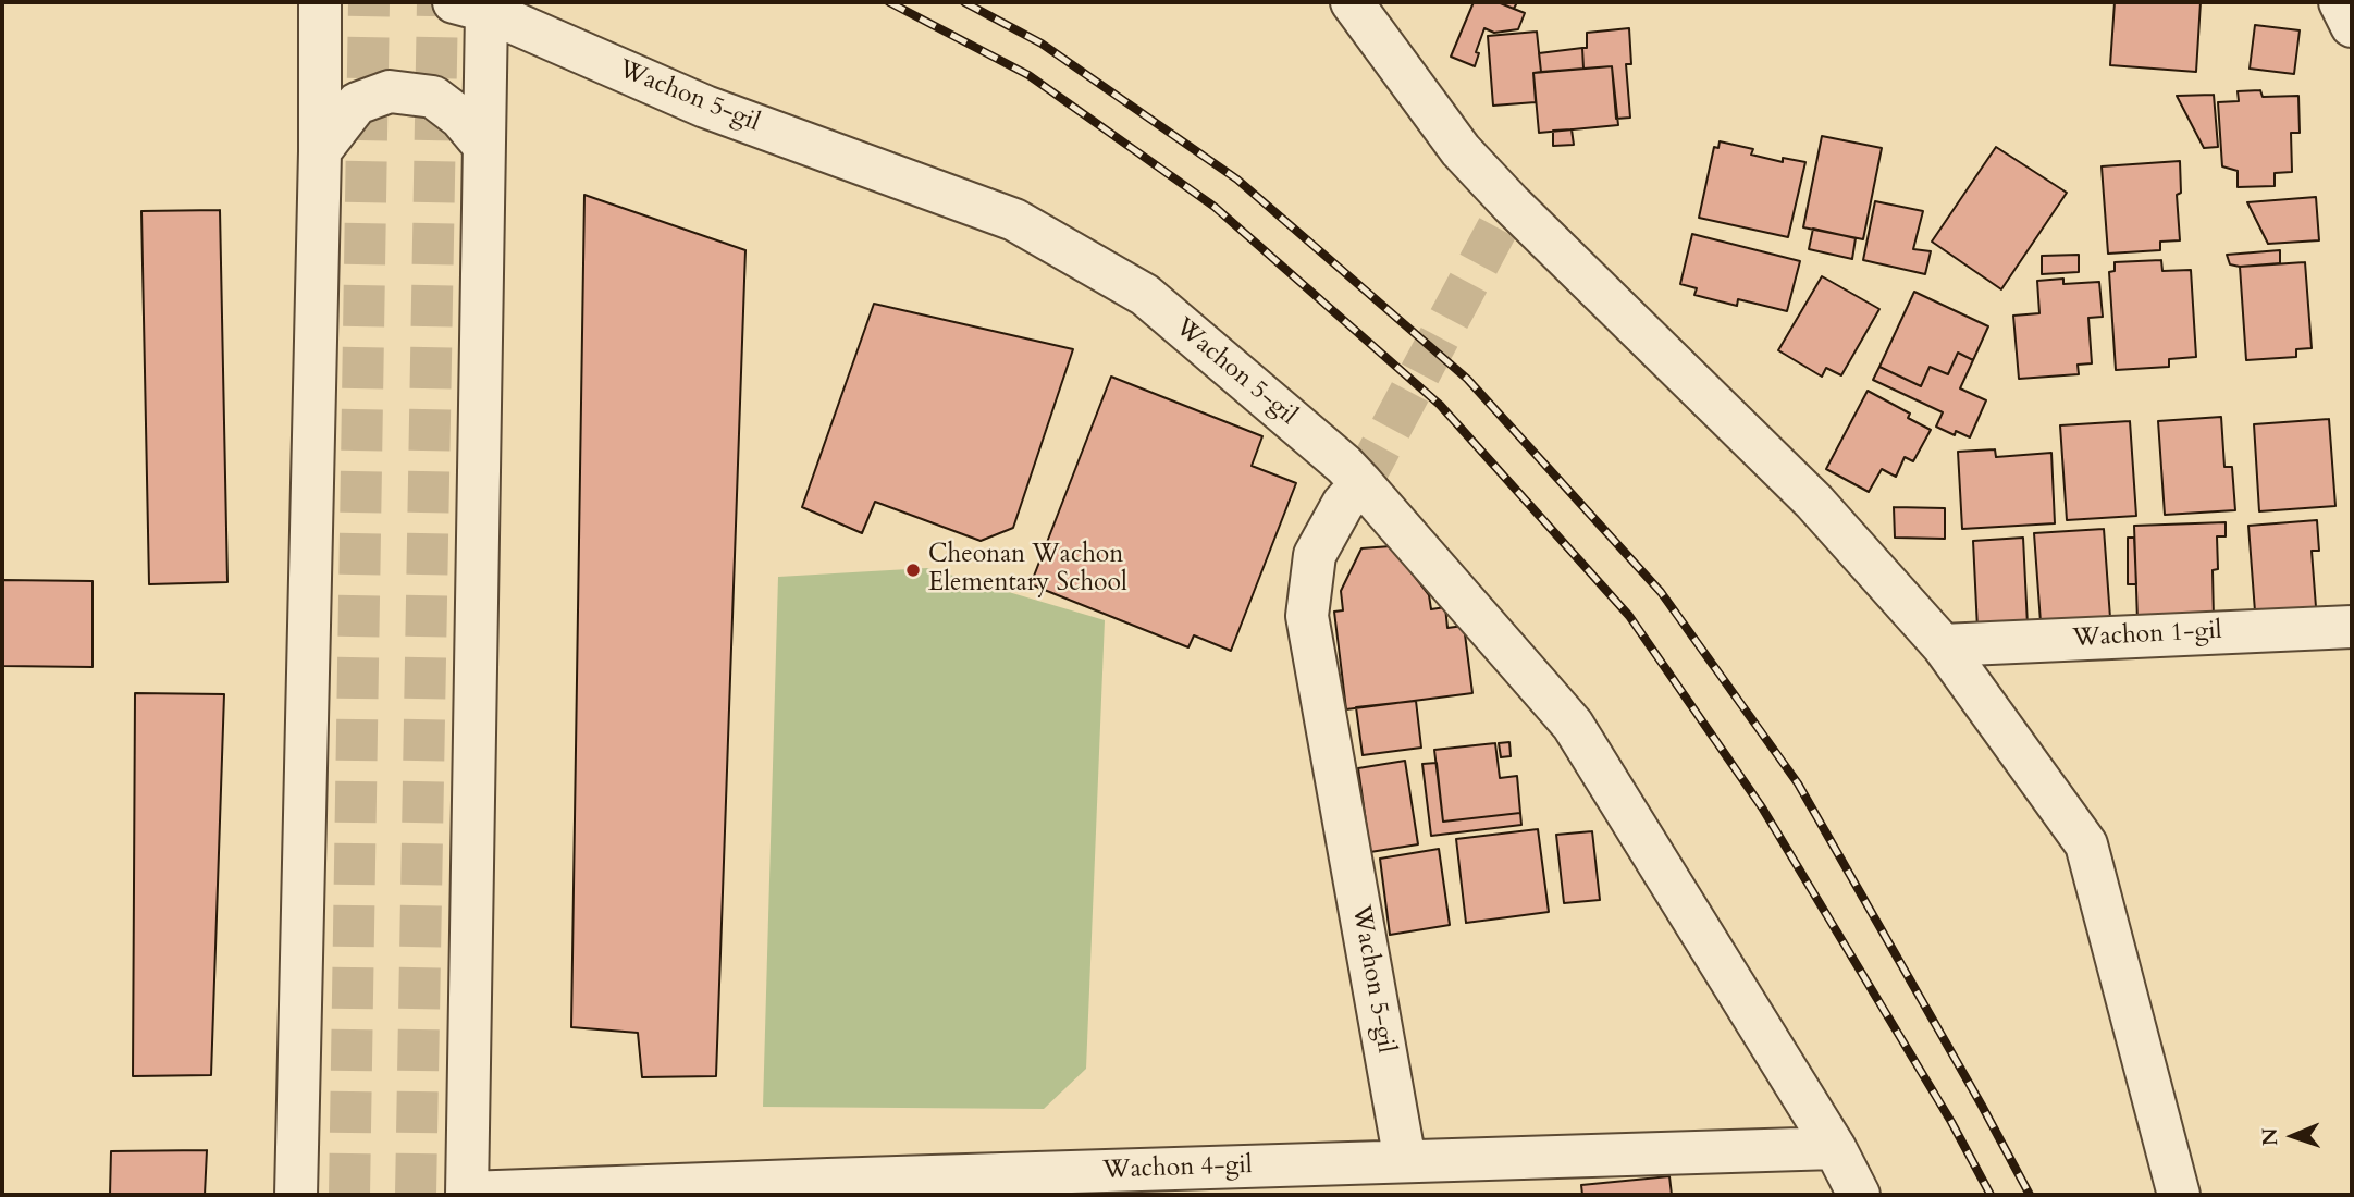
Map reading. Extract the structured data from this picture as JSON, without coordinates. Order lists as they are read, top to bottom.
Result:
{
  "streets": {
    "street": ["Wachon 5-gil", "Wachon 1-gil", "Wachon 4-gil"]
  },
  "crossings": [
    ["Wachon 5-gil", "Wachon 4-gil"]
  ],
  "places": ["Cheonan Wachon Elementary School"],
  "north": "left"
}
